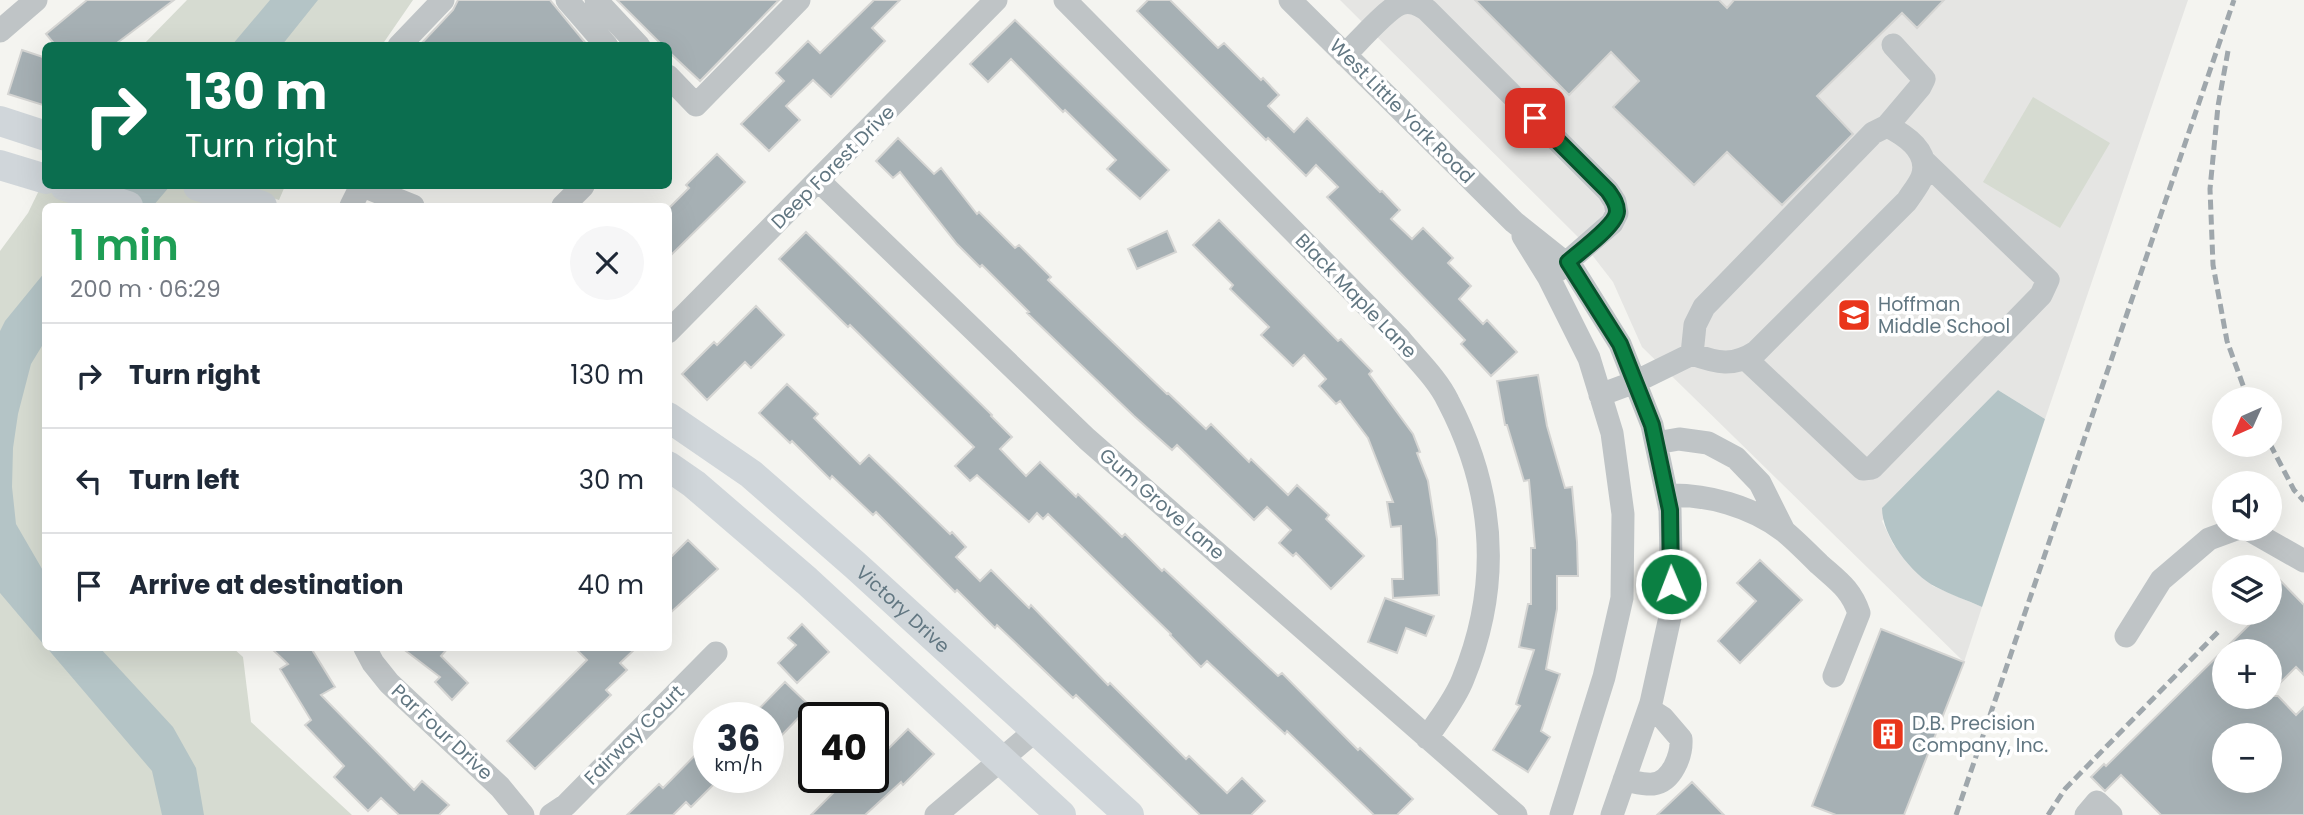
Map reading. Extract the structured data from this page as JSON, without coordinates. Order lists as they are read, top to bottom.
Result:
{
  "streets": {
    "main road": ["Victory Drive"],
    "street": [
      "West Little York Road",
      "Deep Forest Drive",
      "Black Maple Lane",
      "Gum Grove Lane",
      "Par Four Drive",
      "Fairway Court"
    ]
  },
  "crossings": [
    ["Deep Forest Drive", "Gum Grove Lane"],
    ["Black Maple Lane", "Gum Grove Lane"]
  ],
  "places": {
    "school or university": ["Hoffman Middle School"],
    "building": ["D.B. Precision Company, Inc."]
  },
  "north": "bottom left",
  "page": {
    "turn": ["130 m", "Turn right"],
    "heading": ["1 min", "200 m · 06:29"],
    "list": [
      {
        "name": "Turn right",
        "value": "130 m"
      },
      {
        "name": "Turn left",
        "value": "30 m"
      },
      {
        "name": "Arrive at destination",
        "value": "40 m"
      }
    ],
    "map_buttons": ["+", "−"],
    "speed": "36 km/h",
    "limit": "40"
  }
}
